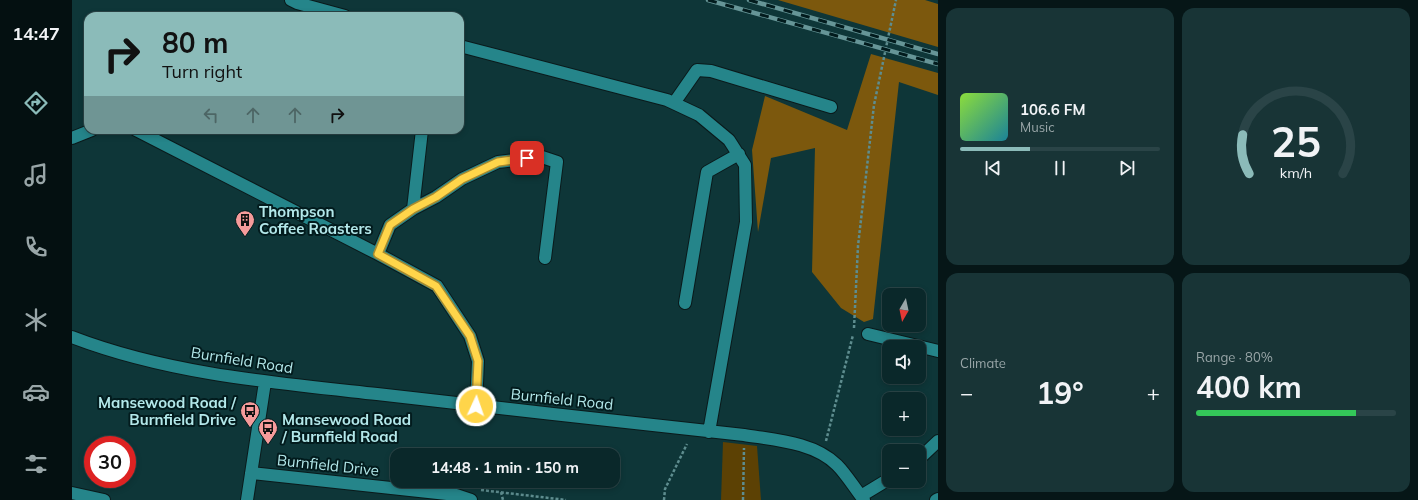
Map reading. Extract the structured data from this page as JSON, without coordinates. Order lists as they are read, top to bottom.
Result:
{
  "streets": {
    "street": ["Burnfield Road", "Burnfield Drive"]
  },
  "places": {
    "building": ["Thompson Coffee Roasters"],
    "bus stop": ["Mansewood Road / Burnfield Drive", "Mansewood Road / Burnfield Road"]
  },
  "north": "bottom",
  "page": {
    "tabs": "14:47",
    "turn": ["80 m", "Turn right"],
    "song": ["106.6 FM", "Music"],
    "tile": [
      "Climate",
      ["Range · 80%", "400 km"]
    ],
    "map_buttons": ["+", "−"],
    "heat": ["−", "19°", "+"],
    "limit": "30",
    "trip": "14:48 · 1 min · 150 m",
    "gauge": ["25", "km/h"]
  }
}
